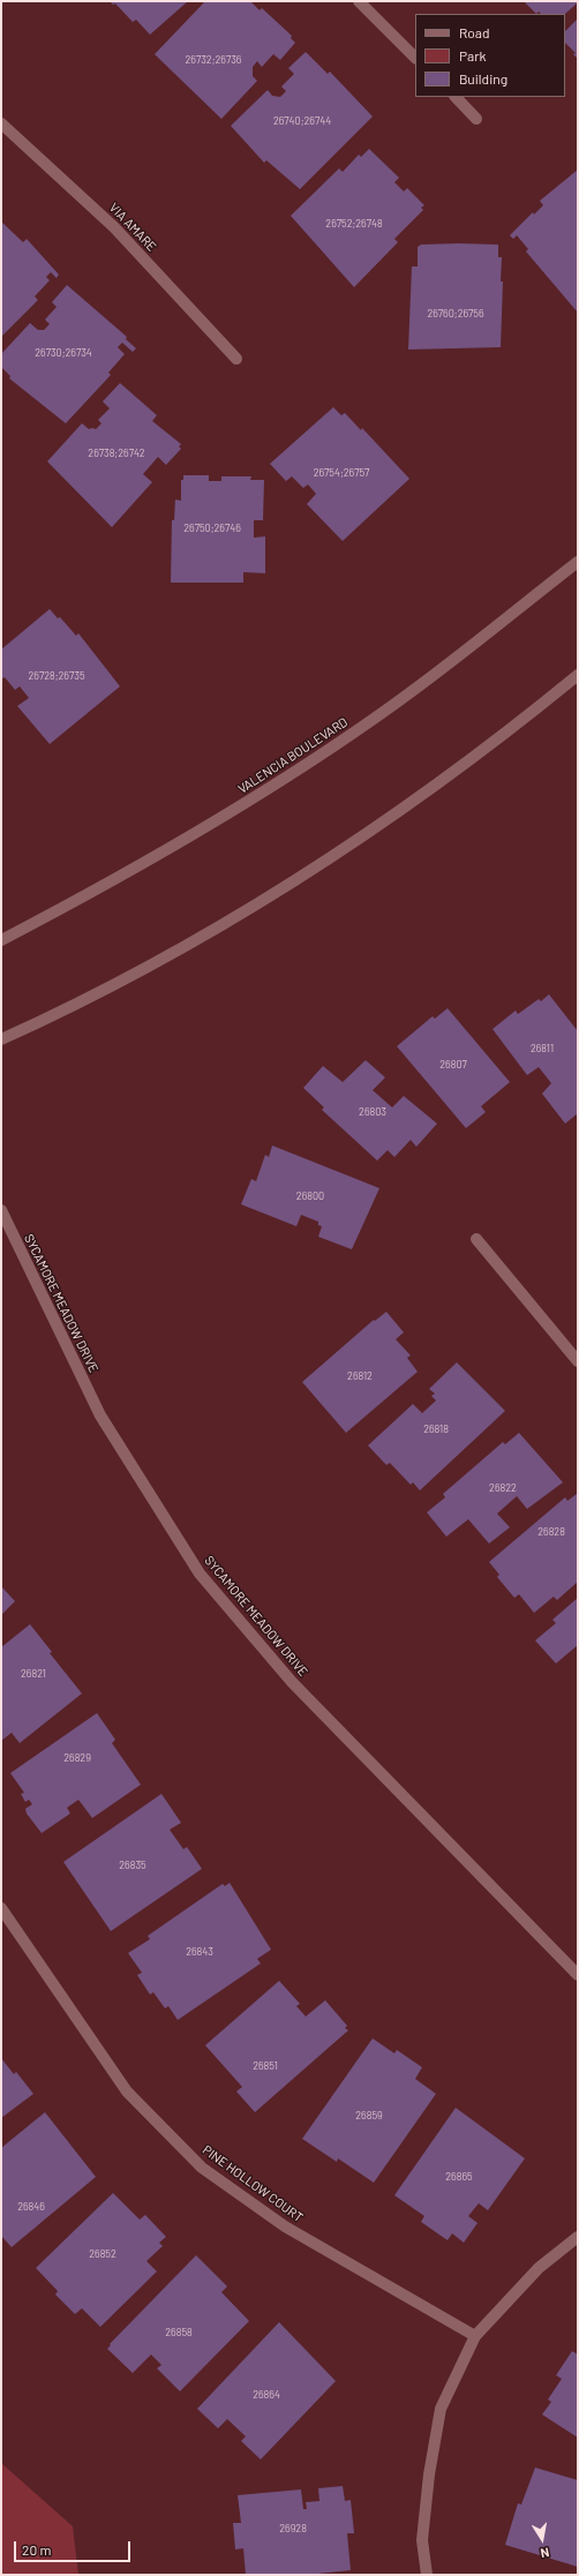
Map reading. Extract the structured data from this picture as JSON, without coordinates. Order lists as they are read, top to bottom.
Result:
{
  "streets": {
    "street": [
      "VIA AMARE",
      "VALENCIA BOULEVARD",
      "SYCAMORE MEADOW DRIVE",
      "PINE HOLLOW COURT"
    ]
  },
  "house_numbers": [
    "26732;26736",
    "26740;26744",
    "26752;26748",
    "26760;26756",
    "26730;26734",
    "26738;26742",
    "26754;26757",
    "26750;26746",
    "26728;26735",
    "26811",
    "26807",
    "26803",
    "26800",
    "26812",
    "26818",
    "26822",
    "26828",
    "26821",
    "26829",
    "26835",
    "26843",
    "26851",
    "26859",
    "26865",
    "26846",
    "26852",
    "26858",
    "26864",
    "26928"
  ],
  "legend": ["Road", "Park", "Building"],
  "scale_bar": "20 m",
  "north": "bottom"
}
